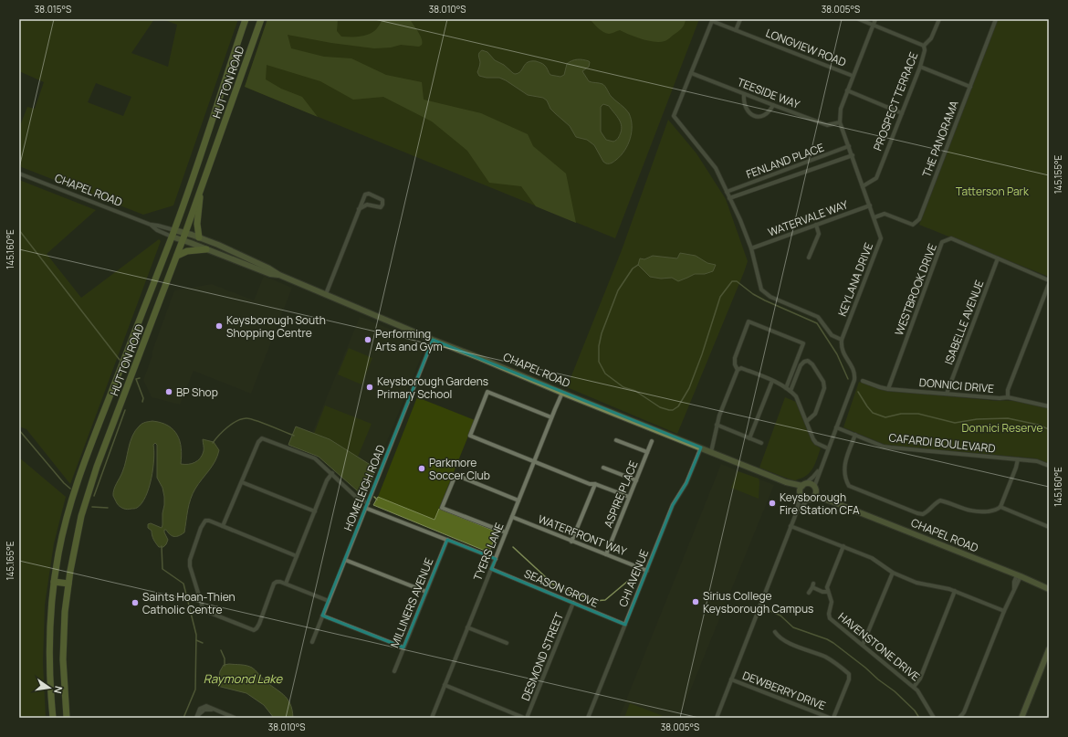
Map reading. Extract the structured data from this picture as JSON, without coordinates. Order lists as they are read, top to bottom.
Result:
{
  "streets": {
    "main road": ["HUTTON ROAD", "CHAPEL ROAD"],
    "street": [
      "LONGVIEW ROAD",
      "TEESIDE WAY",
      "PROSPECT TERRACE",
      "THE PANORAMA",
      "FENLAND PLACE",
      "WATERVALE WAY",
      "KEYLANA DRIVE",
      "WESTBROOK DRIVE",
      "ISABELLE AVENUE",
      "DONNICI DRIVE",
      "CAFARDI BOULEVARD",
      "HOMELEIGH ROAD",
      "ASPIRE PLACE",
      "WATERFRONT WAY",
      "TYERS LANE",
      "CHI AVENUE",
      "SEASON GROVE",
      "MILLINERS AVENUE",
      "HAVENSTONE DRIVE",
      "DESMOND STREET",
      "DEWBERRY DRIVE"
    ]
  },
  "crossings": [
    ["LONGVIEW ROAD", "TEESIDE WAY"],
    ["LONGVIEW ROAD", "KEYLANA DRIVE"],
    ["HUTTON ROAD", "CHAPEL ROAD"],
    ["TEESIDE WAY", "KEYLANA DRIVE"],
    ["PROSPECT TERRACE", "KEYLANA DRIVE"],
    ["THE PANORAMA", "KEYLANA DRIVE"],
    ["FENLAND PLACE", "KEYLANA DRIVE"],
    ["CHAPEL ROAD", "HOMELEIGH ROAD"],
    ["CHAPEL ROAD", "TYERS LANE"],
    ["CHAPEL ROAD", "CHI AVENUE"],
    ["WATERVALE WAY", "KEYLANA DRIVE"],
    ["WESTBROOK DRIVE", "ISABELLE AVENUE"],
    ["WESTBROOK DRIVE", "DONNICI DRIVE"],
    ["ISABELLE AVENUE", "DONNICI DRIVE"],
    ["ASPIRE PLACE", "WATERFRONT WAY"],
    ["WATERFRONT WAY", "TYERS LANE"],
    ["WATERFRONT WAY", "CHI AVENUE"],
    ["TYERS LANE", "SEASON GROVE"],
    ["CHI AVENUE", "SEASON GROVE"],
    ["SEASON GROVE", "DESMOND STREET"]
  ],
  "water": ["Raymond Lake"],
  "parks": ["Tatterson Park", "Donnici Reserve"],
  "places": [
    "Keysborough South Shopping Centre",
    "Performing Arts and Gym",
    "Keysborough Gardens Primary School",
    "BP Shop",
    "Parkmore Soccer Club",
    "Keysborough Fire Station CFA",
    "Sirius College Keysborough Campus",
    "Saints Hoan-Thien Catholic Centre"
  ],
  "north": "right",
  "coordinates": [
    "38.015°S",
    "38.010°S",
    "38.005°S",
    "145.155°E",
    "145.160°E",
    "145.165°E"
  ]
}
